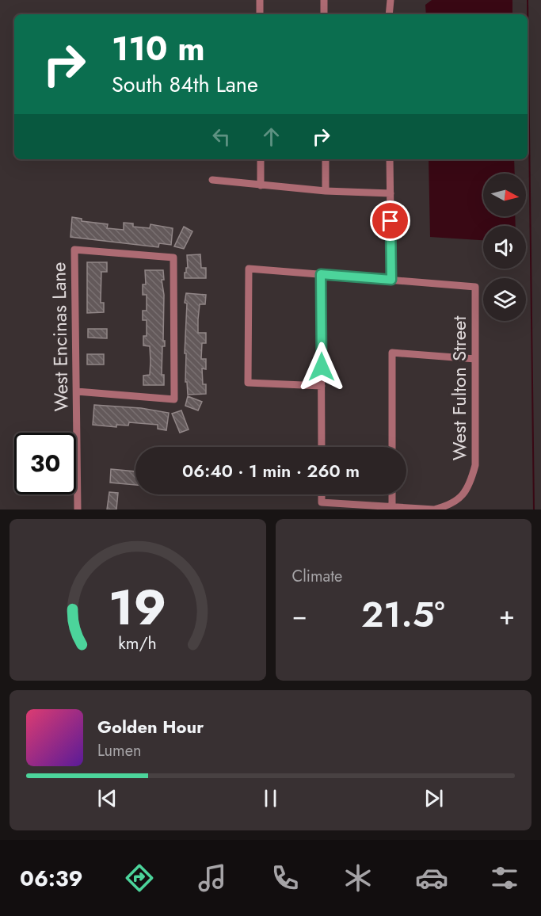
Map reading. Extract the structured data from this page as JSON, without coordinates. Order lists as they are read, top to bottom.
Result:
{
  "streets": {
    "street": ["West Encinas Lane", "West Fulton Street"]
  },
  "north": "right",
  "page": {
    "turn": ["110 m", "South 84th Lane"],
    "limit": "30",
    "trip": "06:40 · 1 min · 260 m",
    "tile": "Climate",
    "heat": ["−", "21.5°", "+"],
    "song": ["Golden Hour", "Lumen"],
    "tabs": "06:39",
    "gauge": ["19", "km/h"]
  }
}
